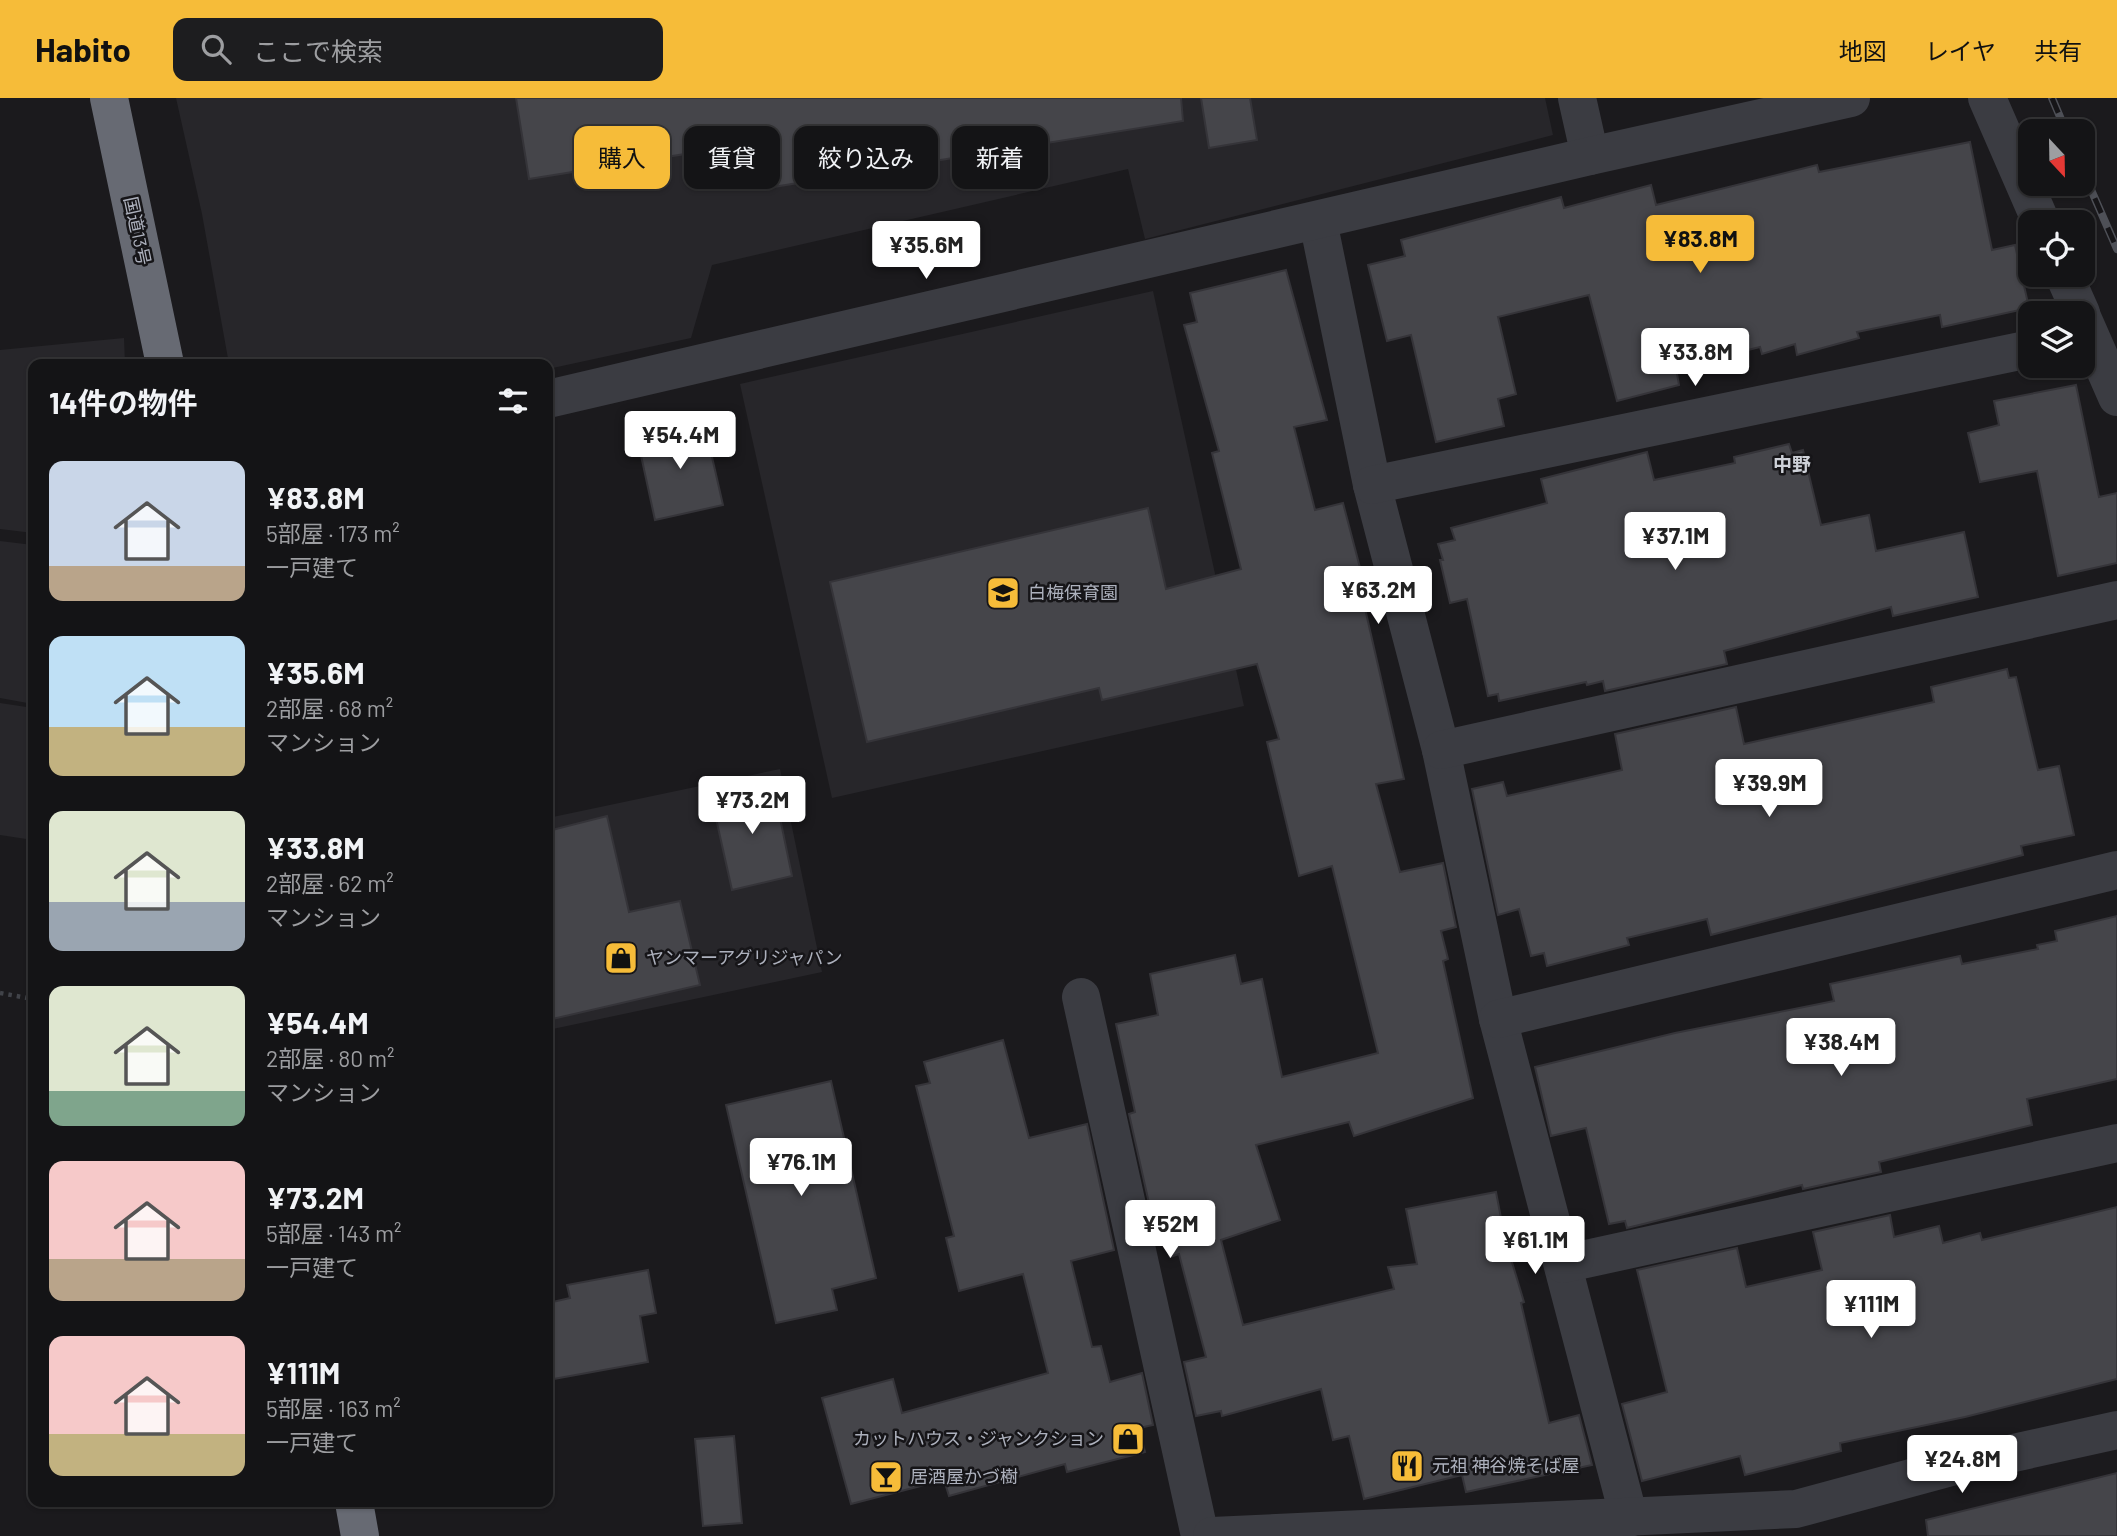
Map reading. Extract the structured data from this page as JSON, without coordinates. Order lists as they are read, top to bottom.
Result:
{
  "streets": {
    "highway": ["国道13号"]
  },
  "districts": ["中野"],
  "places": {
    "school or university": ["白梅保育園"],
    "shop": ["ヤンマーアグリジャパン", "カットハウス・ジャンクション"],
    "restaurant": ["元祖 神谷焼そば屋"],
    "bar": ["居酒屋かづ樹"]
  },
  "north": "bottom",
  "page": {
    "header": "Habito",
    "search": "ここで検索",
    "nav": ["地図", "レイヤ", "共有"],
    "chip": [
      "購入",
      "賃貸",
      "絞り込み",
      "新着"
    ],
    "price": [
      "¥83.8M",
      "¥35.6M",
      "¥33.8M",
      "¥54.4M",
      "¥37.1M",
      "¥63.2M",
      "¥39.9M",
      "¥73.2M",
      "¥38.4M",
      "¥76.1M",
      "¥52M",
      "¥61.1M",
      "¥111M",
      "¥24.8M"
    ],
    "heading": "14件の物件",
    "list": [
      {
        "name": "¥83.8M",
        "note": "5部屋 · 173 m² · 一戸建て"
      },
      {
        "name": "¥35.6M",
        "note": "2部屋 · 68 m² · マンション"
      },
      {
        "name": "¥33.8M",
        "note": "2部屋 · 62 m² · マンション"
      },
      {
        "name": "¥54.4M",
        "note": "2部屋 · 80 m² · マンション"
      },
      {
        "name": "¥73.2M",
        "note": "5部屋 · 143 m² · 一戸建て"
      },
      {
        "name": "¥111M",
        "note": "5部屋 · 163 m² · 一戸建て"
      }
    ]
  }
}
